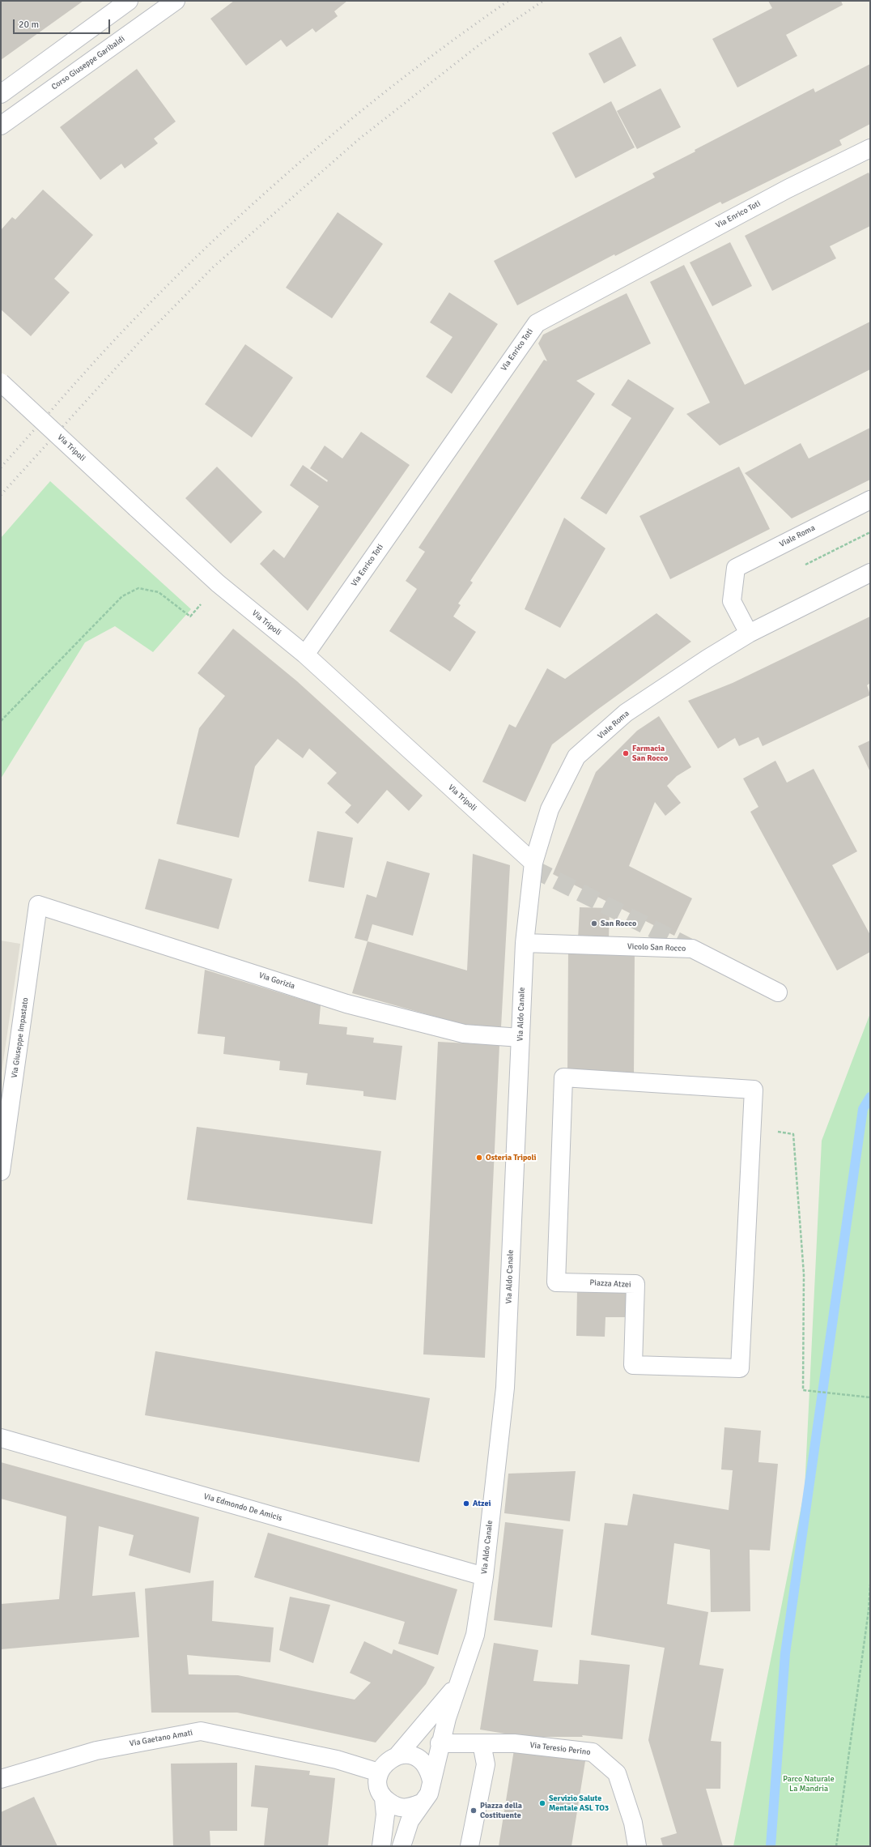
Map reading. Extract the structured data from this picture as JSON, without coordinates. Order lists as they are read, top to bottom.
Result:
{
  "streets": {
    "street": [
      "Corso Giuseppe Garibaldi",
      "Via Enrico Toti",
      "Via Tripoli",
      "Viale Roma",
      "Vicolo San Rocco",
      "Via Gorizia",
      "Via Aldo Canale",
      "Via Giuseppe Impastato",
      "Piazza Atzei",
      "Via Edmondo De Amicis",
      "Via Gaetano Amati",
      "Via Teresio Perino"
    ]
  },
  "crossings": [
    ["Via Enrico Toti", "Via Tripoli"],
    ["Via Tripoli", "Viale Roma"],
    ["Via Tripoli", "Via Aldo Canale"],
    ["Viale Roma", "Via Aldo Canale"],
    ["Vicolo San Rocco", "Via Aldo Canale"],
    ["Via Gorizia", "Via Aldo Canale"],
    ["Via Gorizia", "Via Giuseppe Impastato"],
    ["Via Aldo Canale", "Via Edmondo De Amicis"],
    ["Via Aldo Canale", "Via Gaetano Amati"],
    ["Via Aldo Canale", "Via Teresio Perino"]
  ],
  "parks": ["Parco Naturale La Mandria"],
  "places": [
    "Farmacia San Rocco",
    "San Rocco",
    "Osteria Tripoli",
    "Atzei",
    "Servizio Salute Mentale ASL TO3",
    "Piazza della Costituente"
  ],
  "scale_bar": "20 m"
}
